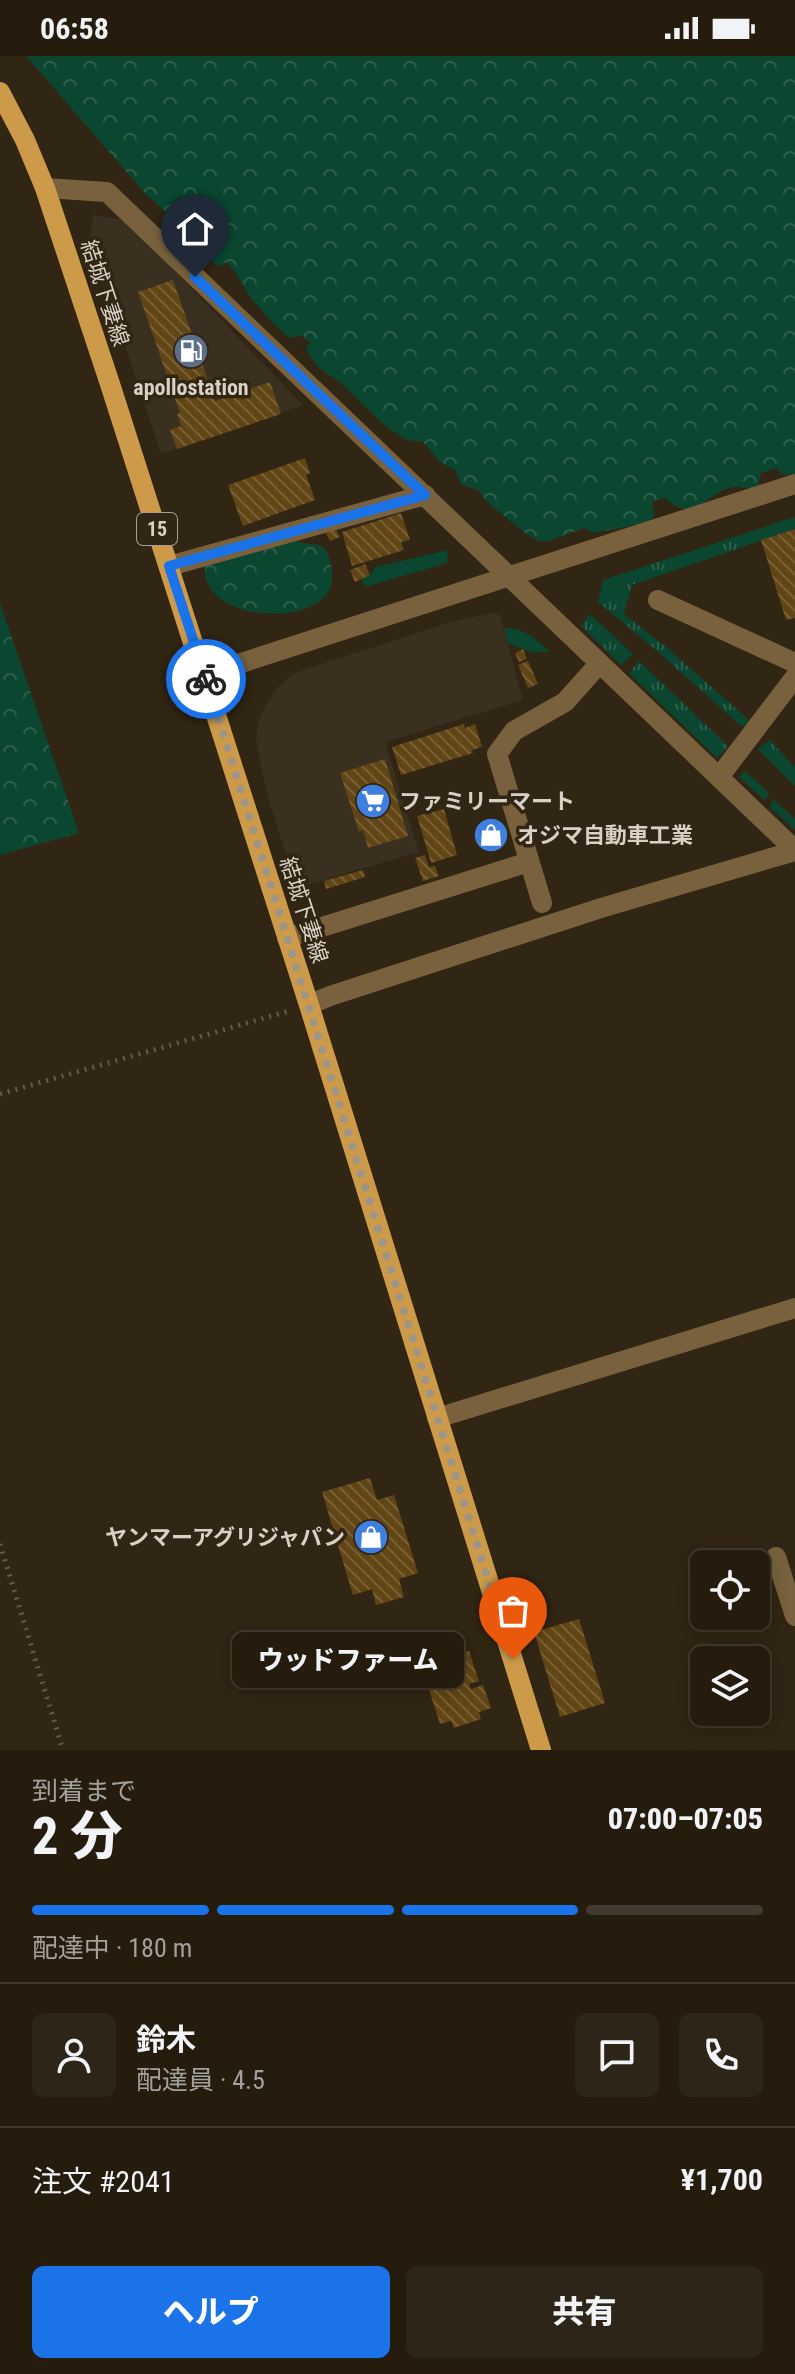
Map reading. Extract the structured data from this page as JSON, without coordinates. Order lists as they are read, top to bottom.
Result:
{
  "streets": {
    "main road": ["結城下妻線", "15"]
  },
  "places": {
    "fuel station": ["apollostation"],
    "supermarket": ["ファミリーマート"],
    "shop": ["オジマ自動車工業", "ヤンマーアグリジャパン"],
    "other": ["ウッドファーム"]
  },
  "page": {
    "status": "06:58",
    "bubble": "ウッドファーム",
    "heading": ["2 分", "到着まで", "07:00–07:05"],
    "panel": [
      "鈴木",
      "配達員 · 4.5",
      "注文 #2041",
      "¥1,700"
    ],
    "bar": "配達中 · 180 m",
    "buttons": ["ヘルプ", "共有"]
  }
}
